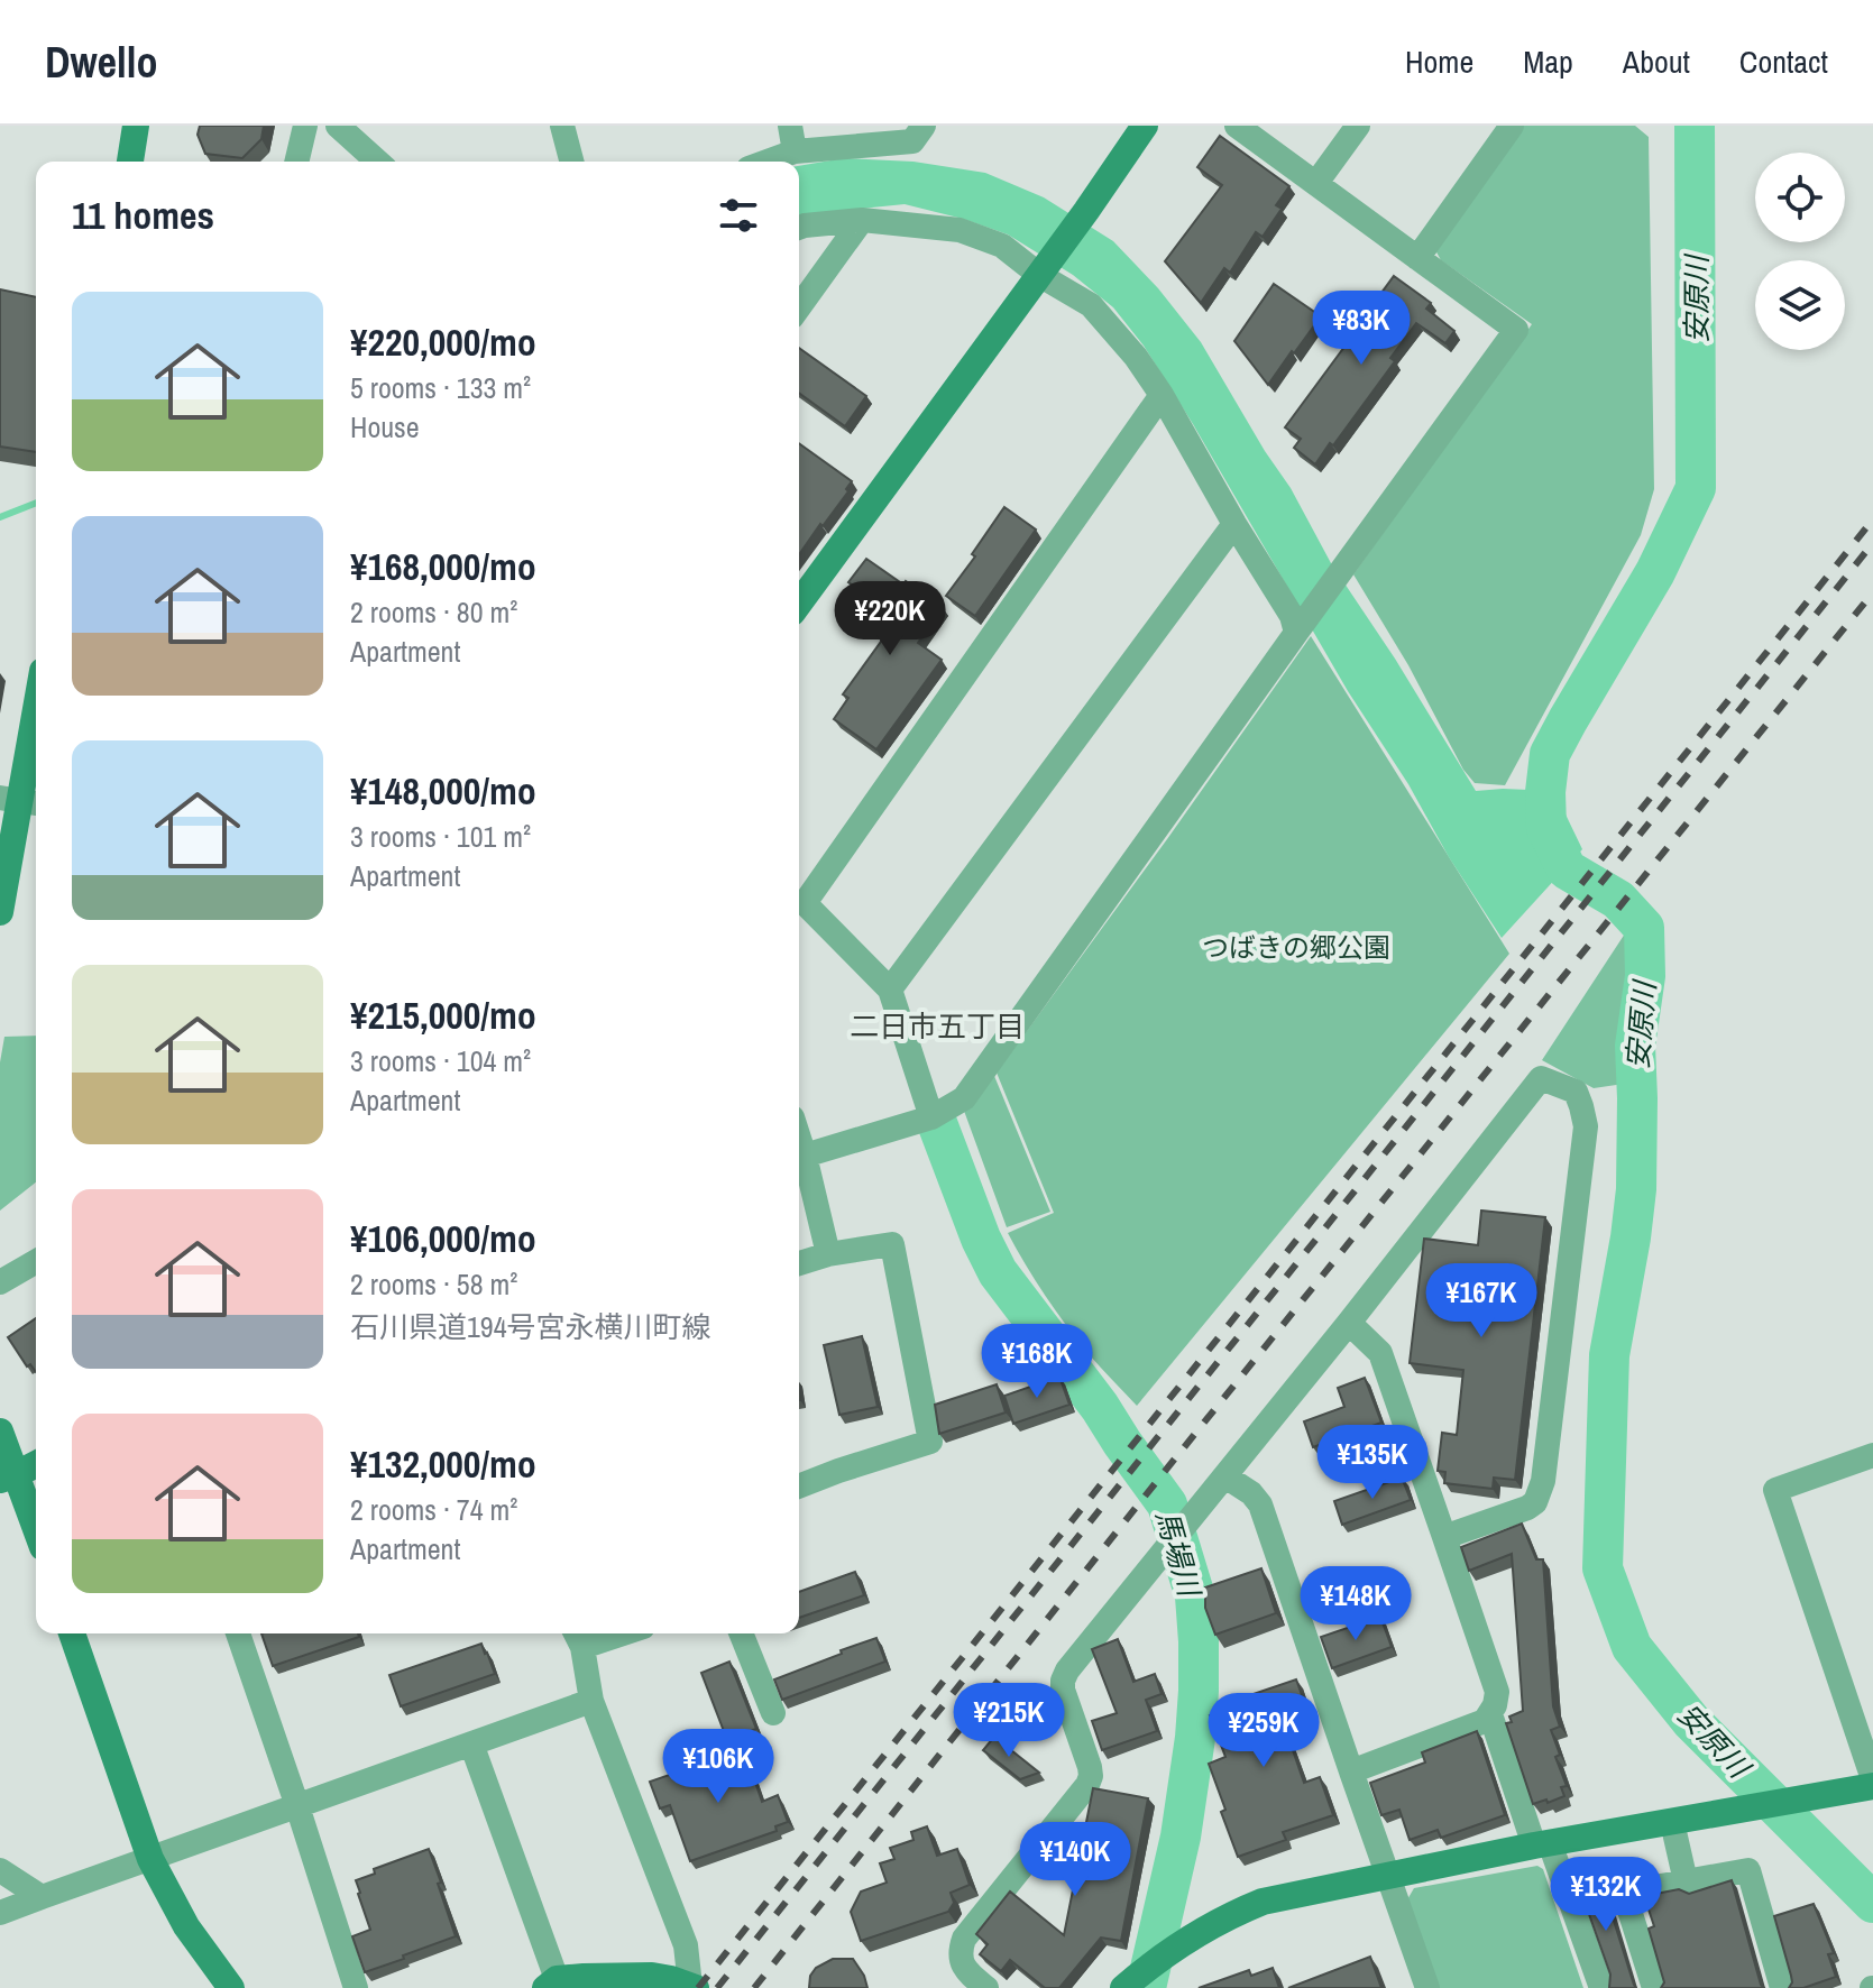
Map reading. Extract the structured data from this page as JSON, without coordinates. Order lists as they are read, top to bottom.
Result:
{
  "districts": ["二日市五丁目"],
  "water": ["安原川", "馬場川"],
  "parks": ["つばきの郷公園"],
  "page": {
    "header": "Dwello",
    "nav": [
      "Home",
      "Map",
      "About",
      "Contact"
    ],
    "heading": "11 homes",
    "list": [
      {
        "name": "¥220,000/mo",
        "note": "5 rooms · 133 m² · House"
      },
      {
        "name": "¥168,000/mo",
        "note": "2 rooms · 80 m² · Apartment"
      },
      {
        "name": "¥148,000/mo",
        "note": "3 rooms · 101 m² · Apartment"
      },
      {
        "name": "¥215,000/mo",
        "note": "3 rooms · 104 m² · Apartment"
      },
      {
        "name": "¥106,000/mo",
        "note": "2 rooms · 58 m² · 石川県道194号宮永横川町線"
      },
      {
        "name": "¥132,000/mo",
        "note": "2 rooms · 74 m² · Apartment"
      }
    ],
    "price": [
      "¥83K",
      "¥220K",
      "¥167K",
      "¥168K",
      "¥135K",
      "¥148K",
      "¥215K",
      "¥259K",
      "¥106K",
      "¥140K",
      "¥132K"
    ]
  }
}
